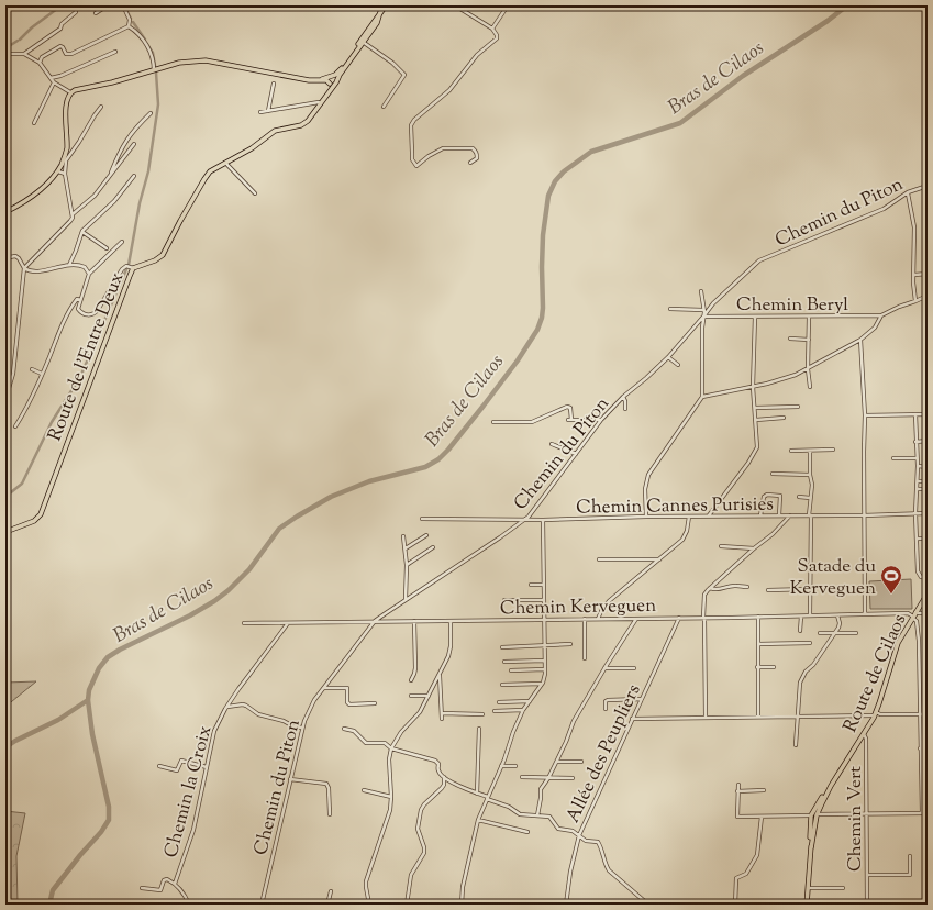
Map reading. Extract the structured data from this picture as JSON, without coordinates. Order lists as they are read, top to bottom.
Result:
{
  "streets": {
    "main road": ["Route de l'Entre Deux", "Route de Cilaos"],
    "street": [
      "Chemin du Piton",
      "Chemin Beryl",
      "Chemin Cannes Purisies",
      "Chemin Kerveguen",
      "Allée des Peupliers",
      "Chemin la Croix",
      "Chemin Vert"
    ]
  },
  "crossings": [
    ["Chemin du Piton", "Chemin Beryl"],
    ["Chemin du Piton", "Chemin Cannes Purisies"],
    ["Chemin du Piton", "Chemin Kerveguen"],
    ["Chemin Kerveguen", "Route de Cilaos"],
    ["Chemin Kerveguen", "Allée des Peupliers"],
    ["Chemin Kerveguen", "Chemin la Croix"],
    ["Route de Cilaos", "Chemin Vert"]
  ],
  "water": ["Bras de Cilaos"],
  "places": {
    "sports": ["Satade du Kerveguen"]
  }
}
